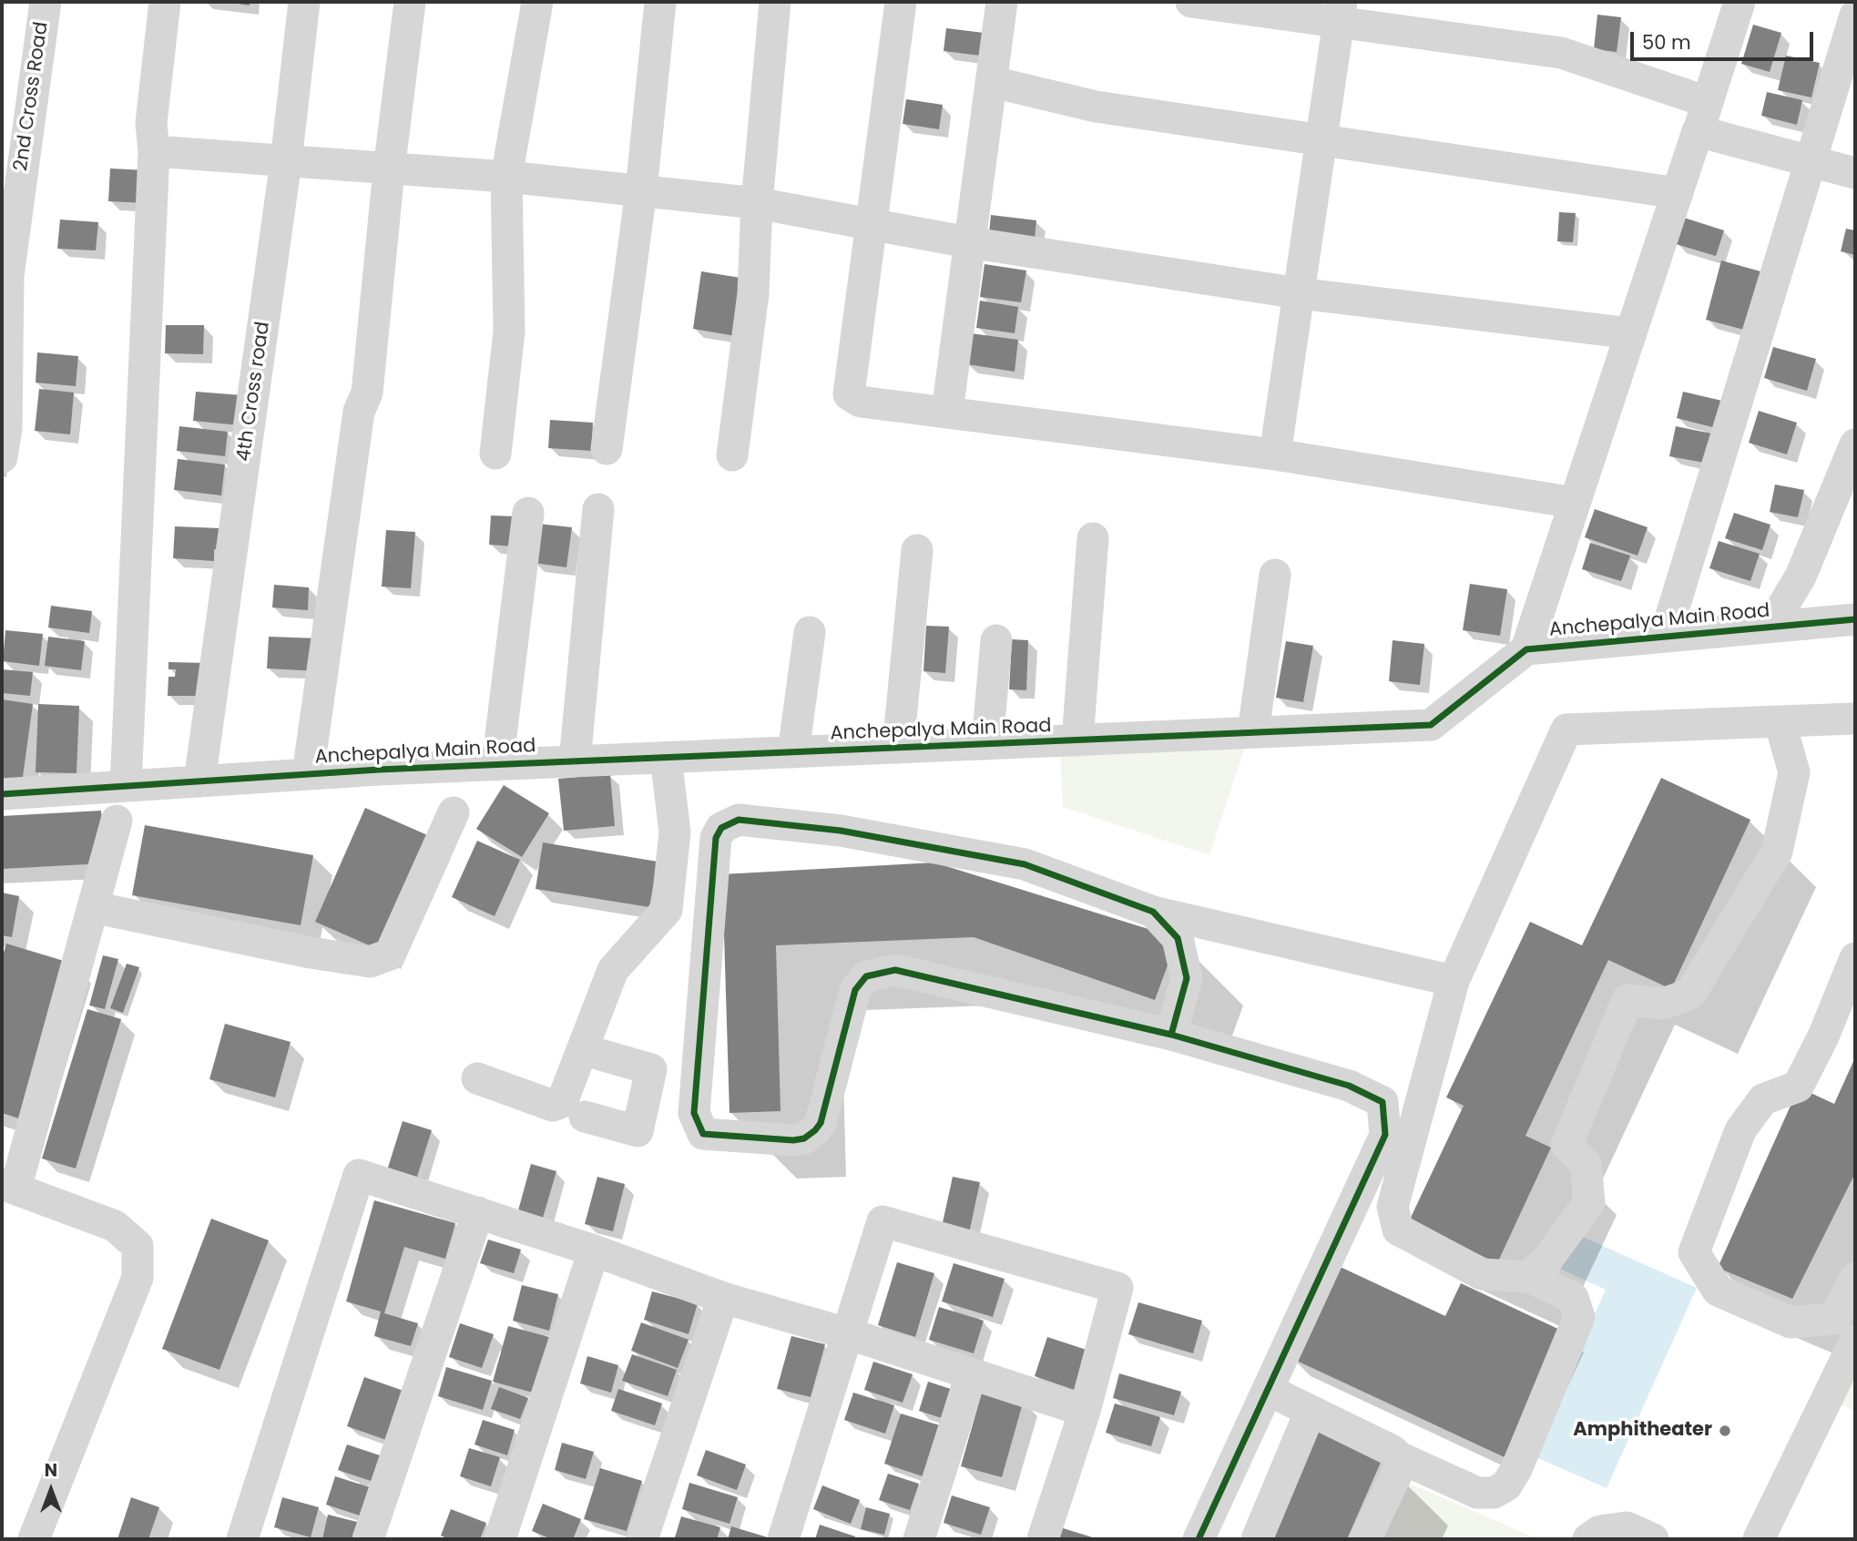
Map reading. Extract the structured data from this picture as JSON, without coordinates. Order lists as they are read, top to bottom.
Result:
{
  "streets": {
    "street": ["2nd Cross Road", "4th Cross road", "Anchepalya Main Road"]
  },
  "crossings": [
    ["4th Cross road", "Anchepalya Main Road"]
  ],
  "places": ["Amphitheater"],
  "scale_bar": "50 m",
  "north": "top"
}
